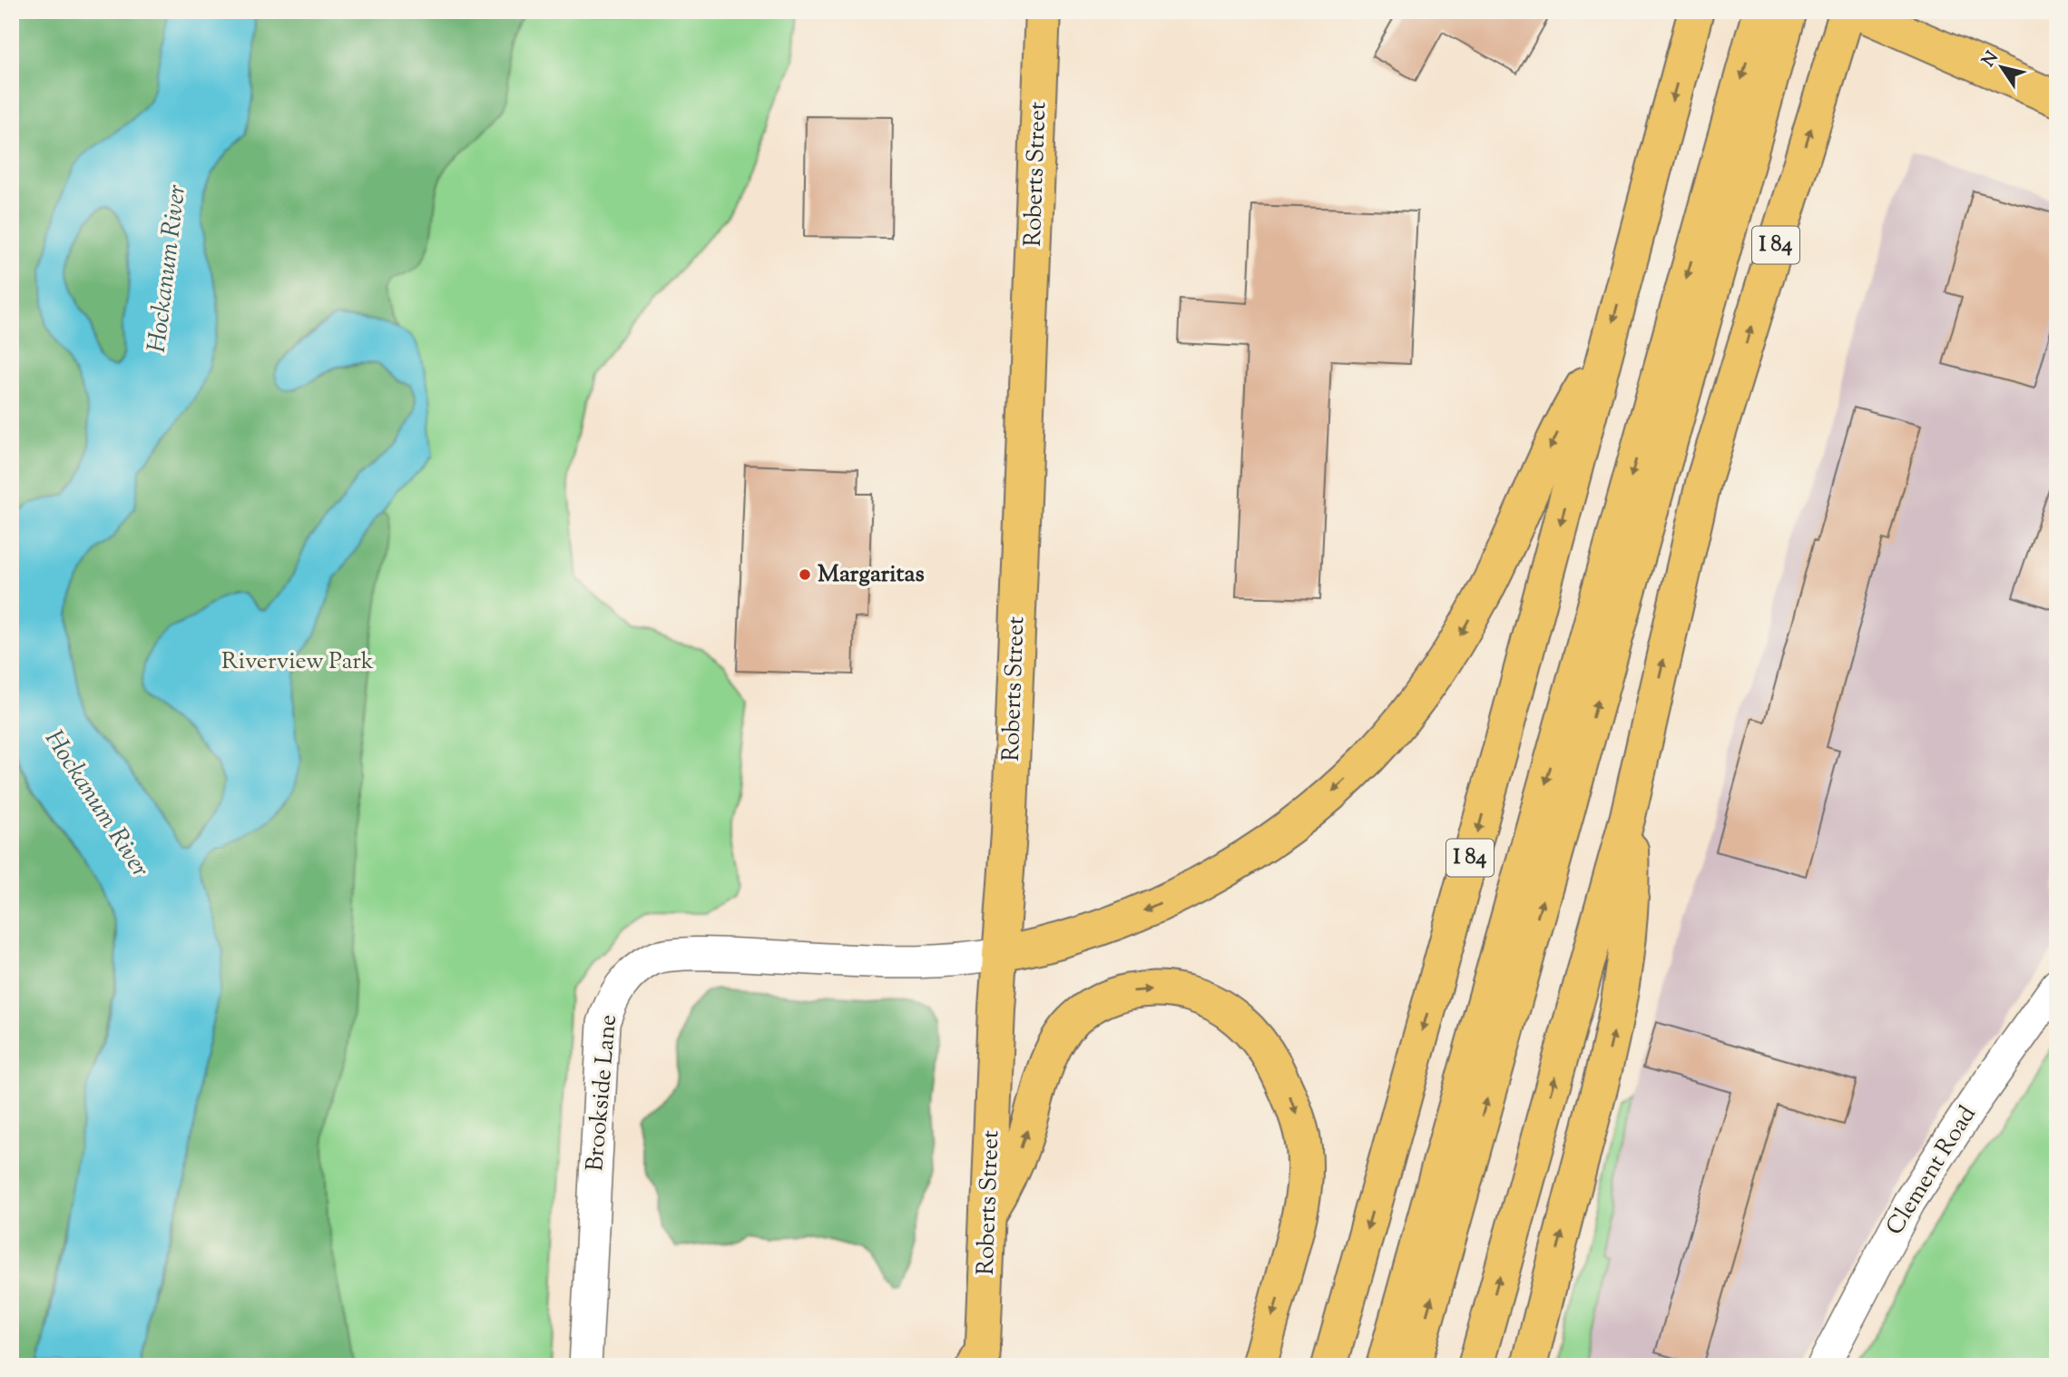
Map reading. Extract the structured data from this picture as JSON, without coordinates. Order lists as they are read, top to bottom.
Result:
{
  "streets": {
    "main road": ["Roberts Street", "I 84"],
    "street": ["Brookside Lane", "Clement Road"]
  },
  "crossings": [
    ["Roberts Street", "Brookside Lane"]
  ],
  "water": ["Hockanum River"],
  "parks": ["Riverview Park"],
  "places": ["Margaritas"],
  "north": "top left"
}
